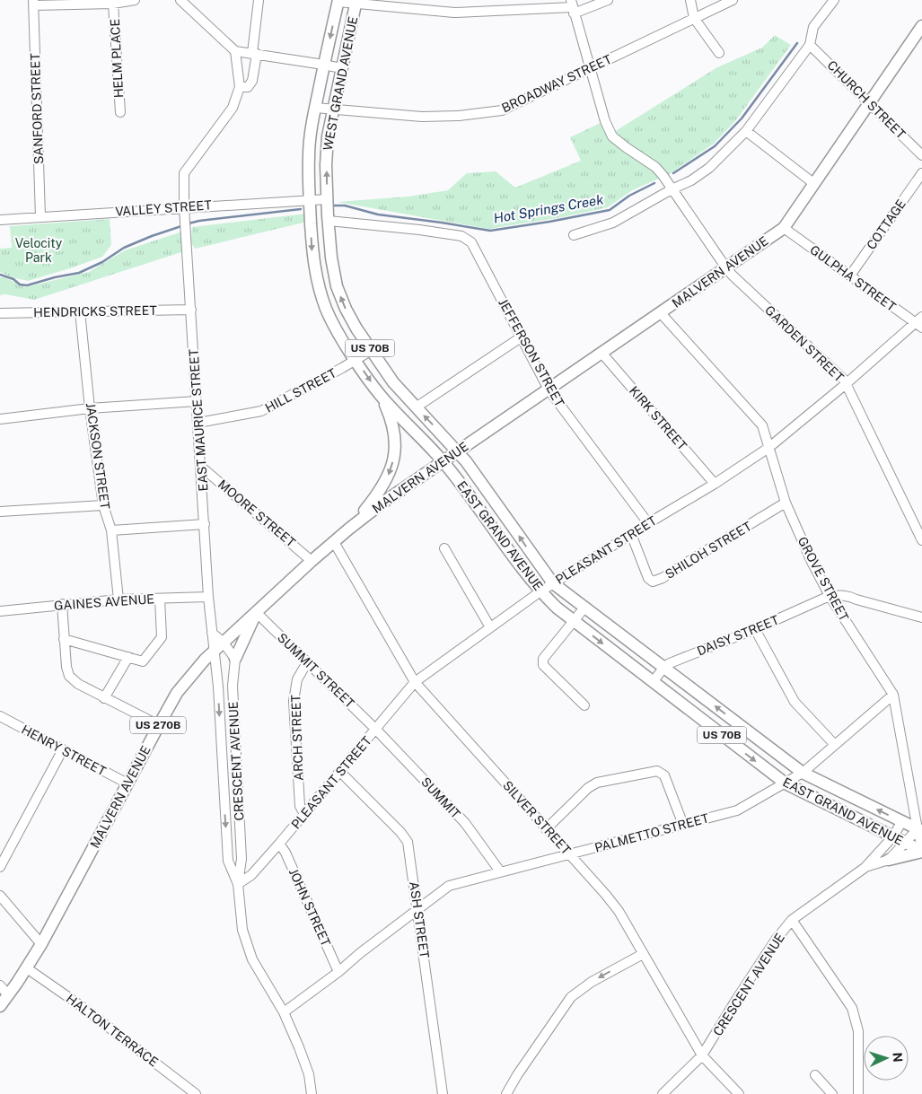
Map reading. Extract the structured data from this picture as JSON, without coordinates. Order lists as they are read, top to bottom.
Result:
{
  "streets": {
    "main road": [
      "WEST GRAND AVENUE",
      "MALVERN AVENUE",
      "US 70B",
      "EAST GRAND AVENUE",
      "US 270B"
    ],
    "street": [
      "HELM PLACE",
      "BROADWAY STREET",
      "CHURCH STREET",
      "SANFORD STREET",
      "VALLEY STREET",
      "COTTAGE",
      "GULPHA STREET",
      "HENDRICKS STREET",
      "GARDEN STREET",
      "JEFFERSON STREET",
      "HILL STREET",
      "KIRK STREET",
      "EAST MAURICE STREET",
      "JACKSON STREET",
      "MOORE STREET",
      "PLEASANT STREET",
      "SHILOH STREET",
      "GROVE STREET",
      "GAINES AVENUE",
      "DAISY STREET",
      "SUMMIT STREET",
      "ARCH STREET",
      "HENRY STREET",
      "CRESCENT AVENUE",
      "SUMMIT",
      "SILVER STREET",
      "PALMETTO STREET",
      "JOHN STREET",
      "ASH STREET",
      "HALTON TERRACE"
    ]
  },
  "crossings": [
    ["WEST GRAND AVENUE", "BROADWAY STREET"],
    ["WEST GRAND AVENUE", "VALLEY STREET"],
    ["WEST GRAND AVENUE", "JEFFERSON STREET"],
    ["WEST GRAND AVENUE", "EAST GRAND AVENUE"],
    ["BROADWAY STREET", "GARDEN STREET"],
    ["CHURCH STREET", "MALVERN AVENUE"],
    ["SANFORD STREET", "VALLEY STREET"],
    ["VALLEY STREET", "EAST MAURICE STREET"],
    ["VALLEY STREET", "EAST GRAND AVENUE"],
    ["COTTAGE", "GULPHA STREET"],
    ["MALVERN AVENUE", "GULPHA STREET"],
    ["MALVERN AVENUE", "GARDEN STREET"],
    ["MALVERN AVENUE", "JEFFERSON STREET"],
    ["MALVERN AVENUE", "KIRK STREET"],
    ["MALVERN AVENUE", "EAST MAURICE STREET"],
    ["MALVERN AVENUE", "MOORE STREET"],
    ["MALVERN AVENUE", "EAST GRAND AVENUE"],
    ["MALVERN AVENUE", "GROVE STREET"],
    ["MALVERN AVENUE", "SUMMIT STREET"],
    ["MALVERN AVENUE", "US 270B"],
    ["MALVERN AVENUE", "HENRY STREET"],
    ["MALVERN AVENUE", "CRESCENT AVENUE"],
    ["MALVERN AVENUE", "SILVER STREET"],
    ["MALVERN AVENUE", "HALTON TERRACE"],
    ["GULPHA STREET", "PLEASANT STREET"],
    ["HENDRICKS STREET", "EAST MAURICE STREET"],
    ["HENDRICKS STREET", "JACKSON STREET"],
    ["GARDEN STREET", "PLEASANT STREET"],
    ["JEFFERSON STREET", "EAST GRAND AVENUE"],
    ["JEFFERSON STREET", "PLEASANT STREET"],
    ["HILL STREET", "EAST MAURICE STREET"],
    ["HILL STREET", "EAST GRAND AVENUE"],
    ["KIRK STREET", "PLEASANT STREET"],
    ["EAST MAURICE STREET", "MOORE STREET"],
    ["EAST MAURICE STREET", "GAINES AVENUE"],
    ["EAST MAURICE STREET", "CRESCENT AVENUE"],
    ["JACKSON STREET", "GAINES AVENUE"],
    ["EAST GRAND AVENUE", "PLEASANT STREET"],
    ["EAST GRAND AVENUE", "GROVE STREET"],
    ["EAST GRAND AVENUE", "DAISY STREET"],
    ["EAST GRAND AVENUE", "US 270B"],
    ["EAST GRAND AVENUE", "CRESCENT AVENUE"],
    ["EAST GRAND AVENUE", "PALMETTO STREET"],
    ["PLEASANT STREET", "SHILOH STREET"],
    ["PLEASANT STREET", "GROVE STREET"],
    ["PLEASANT STREET", "SUMMIT STREET"],
    ["PLEASANT STREET", "ARCH STREET"],
    ["PLEASANT STREET", "CRESCENT AVENUE"],
    ["PLEASANT STREET", "SUMMIT"],
    ["PLEASANT STREET", "SILVER STREET"],
    ["PLEASANT STREET", "JOHN STREET"],
    ["PLEASANT STREET", "ASH STREET"],
    ["SHILOH STREET", "GROVE STREET"],
    ["GROVE STREET", "DAISY STREET"],
    ["GROVE STREET", "CRESCENT AVENUE"],
    ["GROVE STREET", "PALMETTO STREET"],
    ["SUMMIT STREET", "ARCH STREET"],
    ["SUMMIT STREET", "SUMMIT"],
    ["CRESCENT AVENUE", "SILVER STREET"],
    ["CRESCENT AVENUE", "PALMETTO STREET"],
    ["SUMMIT", "PALMETTO STREET"],
    ["SILVER STREET", "PALMETTO STREET"],
    ["PALMETTO STREET", "JOHN STREET"],
    ["PALMETTO STREET", "ASH STREET"]
  ],
  "water": ["Hot Springs Creek"],
  "parks": ["Velocity Park"],
  "north": "right"
}
